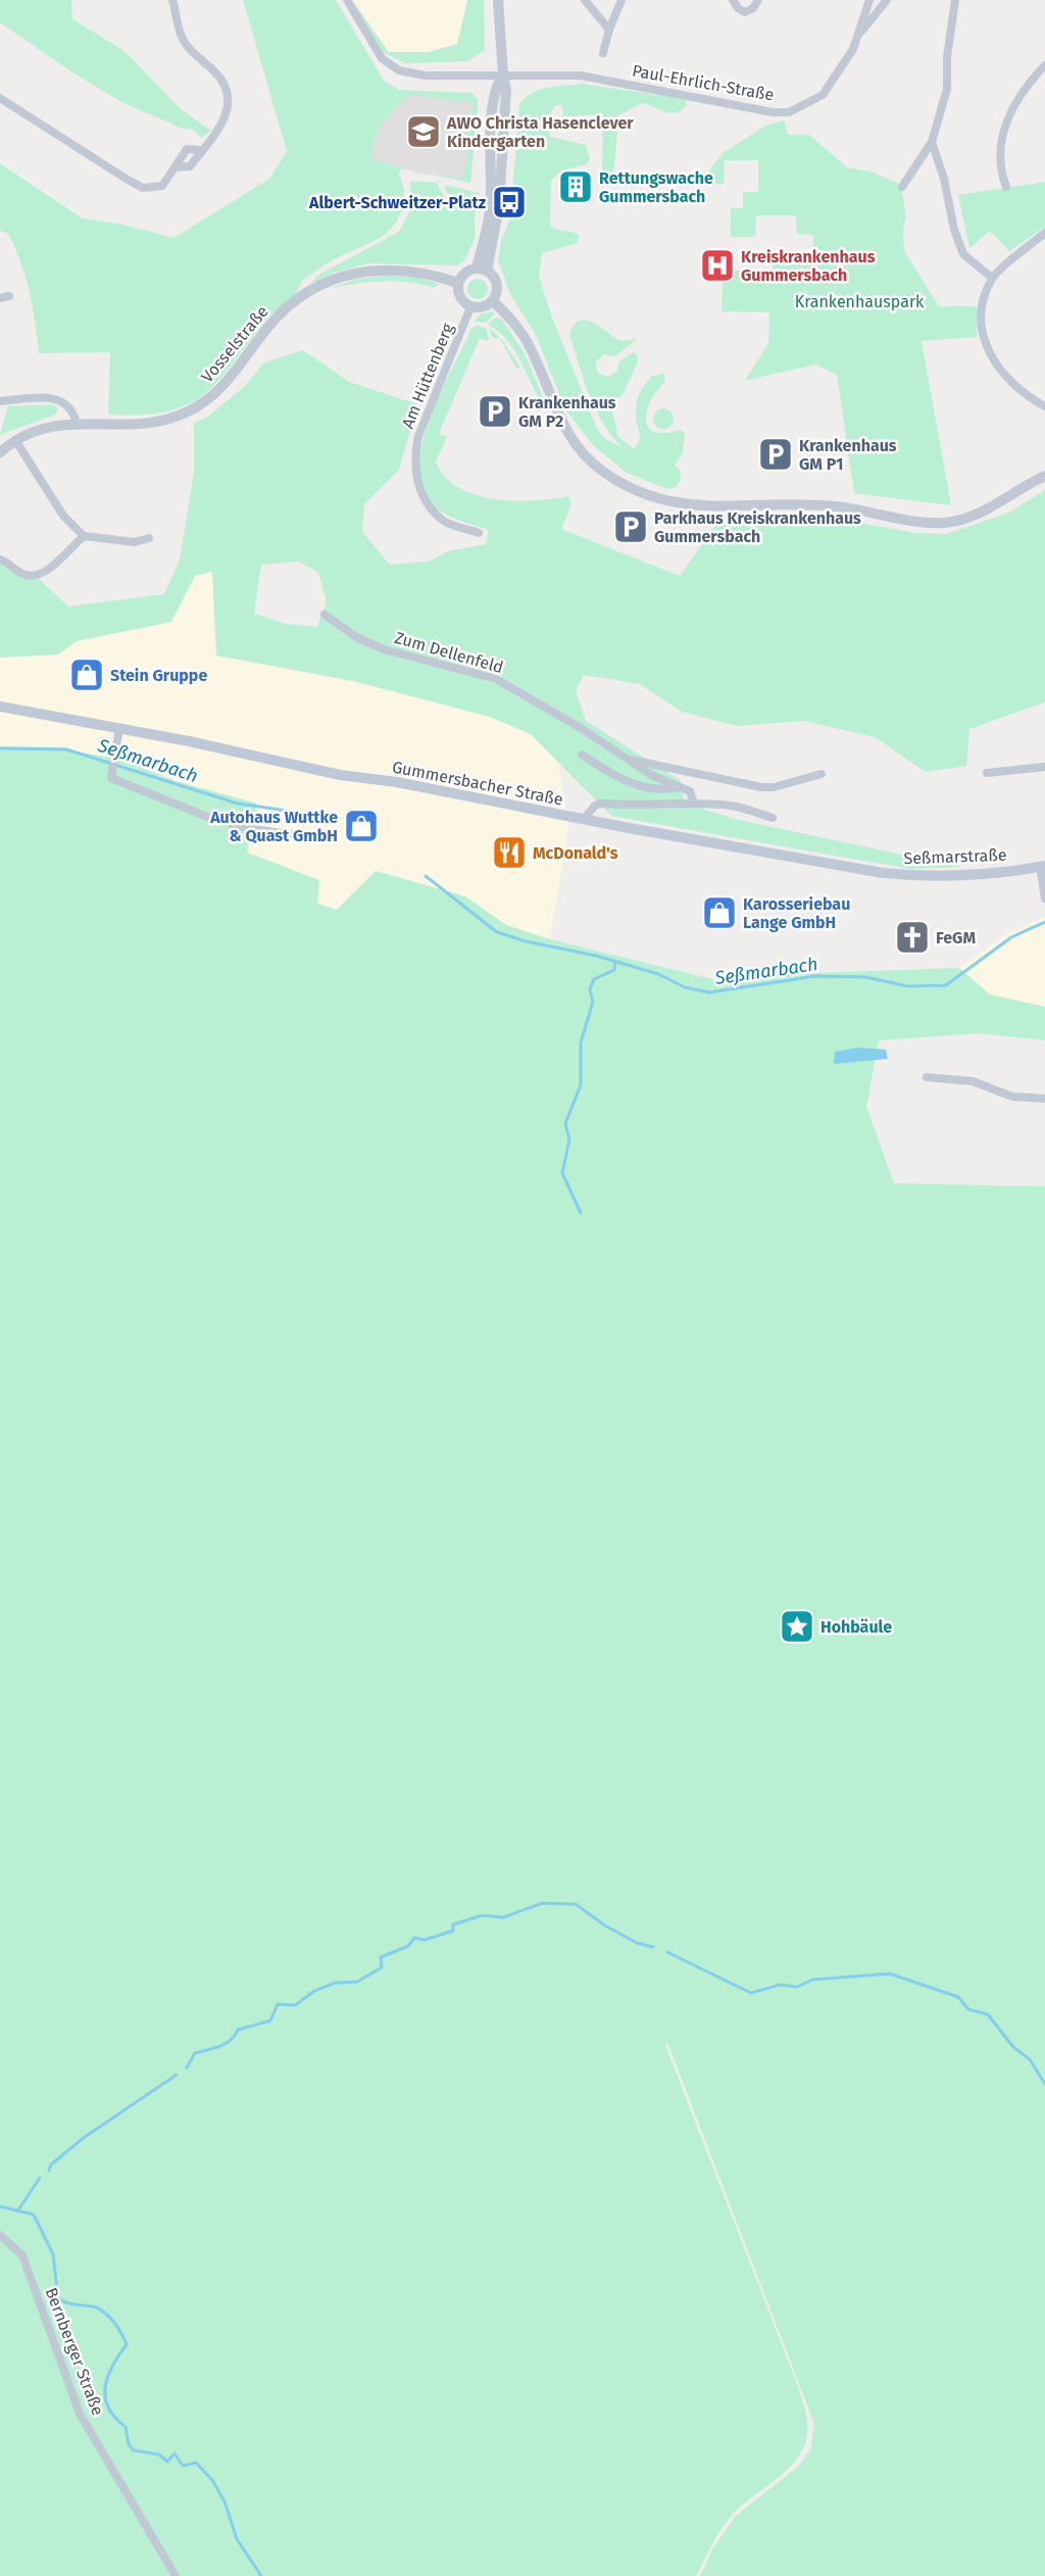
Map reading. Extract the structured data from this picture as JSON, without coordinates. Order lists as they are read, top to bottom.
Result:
{
  "streets": {
    "main road": ["Gummersbacher Straße", "Seßmarstraße"],
    "street": [
      "Paul-Ehrlich-Straße",
      "Vosselstraße",
      "Am Hüttenberg",
      "Zum Dellenfeld",
      "Bernberger Straße"
    ]
  },
  "crossings": [
    ["Vosselstraße", "Am Hüttenberg"],
    ["Gummersbacher Straße", "Seßmarstraße"]
  ],
  "water": ["Seßmarbach"],
  "parks": ["Krankenhauspark"],
  "places": {
    "school or university": ["AWO Christa Hasenclever Kindergarten"],
    "building": ["Rettungswache Gummersbach"],
    "bus stop": ["Albert-Schweitzer-Platz"],
    "hospital": ["Kreiskrankenhaus Gummersbach"],
    "parking": ["Krankenhaus GM P2", "Krankenhaus GM P1", "Parkhaus Kreiskrankenhaus Gummersbach"],
    "shop": ["Stein Gruppe", "Autohaus Wuttke & Quast GmbH", "Karosseriebau Lange GmbH"],
    "restaurant": ["McDonald's"],
    "church": ["FeGM"],
    "place": ["Hohbäule"]
  }
}
